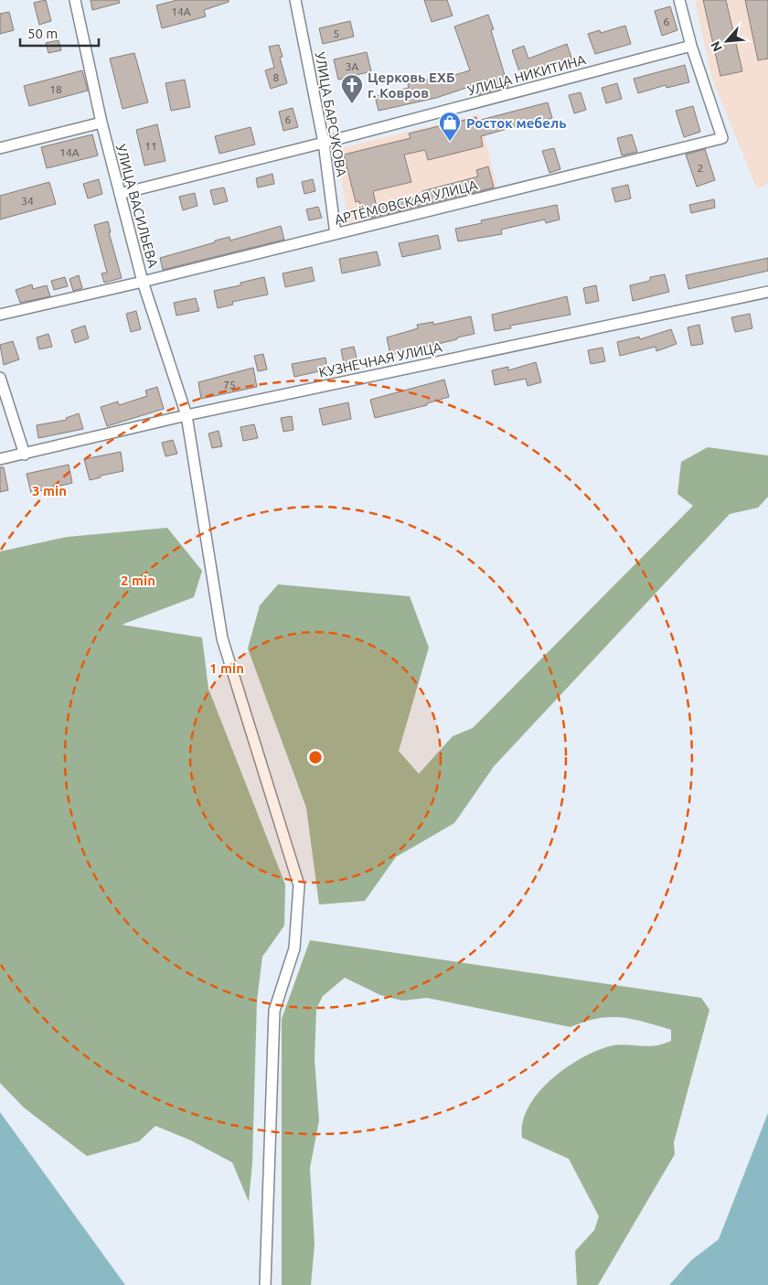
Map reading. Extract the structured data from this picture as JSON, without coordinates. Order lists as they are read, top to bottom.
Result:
{
  "streets": {
    "street": [
      "УЛИЦА НИКИТИНА",
      "УЛИЦА БАРСУКОВА",
      "АРТЁМОВСКАЯ УЛИЦА",
      "УЛИЦА ВАСИЛЬЕВА",
      "КУЗНЕЧНАЯ УЛИЦА"
    ]
  },
  "crossings": [
    ["УЛИЦА НИКИТИНА", "УЛИЦА БАРСУКОВА"],
    ["УЛИЦА НИКИТИНА", "АРТЁМОВСКАЯ УЛИЦА"],
    ["УЛИЦА НИКИТИНА", "УЛИЦА ВАСИЛЬЕВА"],
    ["УЛИЦА БАРСУКОВА", "АРТЁМОВСКАЯ УЛИЦА"],
    ["АРТЁМОВСКАЯ УЛИЦА", "УЛИЦА ВАСИЛЬЕВА"],
    ["УЛИЦА ВАСИЛЬЕВА", "КУЗНЕЧНАЯ УЛИЦА"]
  ],
  "places": {
    "church": ["Церковь ЕХБ г. Ковров"],
    "shop": ["Росток мебель"]
  },
  "house_numbers": [
    "14А",
    "6",
    "5",
    "3А",
    "8",
    "18",
    "6",
    "11",
    "14А",
    "2",
    "34",
    "75"
  ],
  "scale_bar": "50 m",
  "north": "bottom left",
  "rings": ["3 min", "2 min", "1 min"]
}
